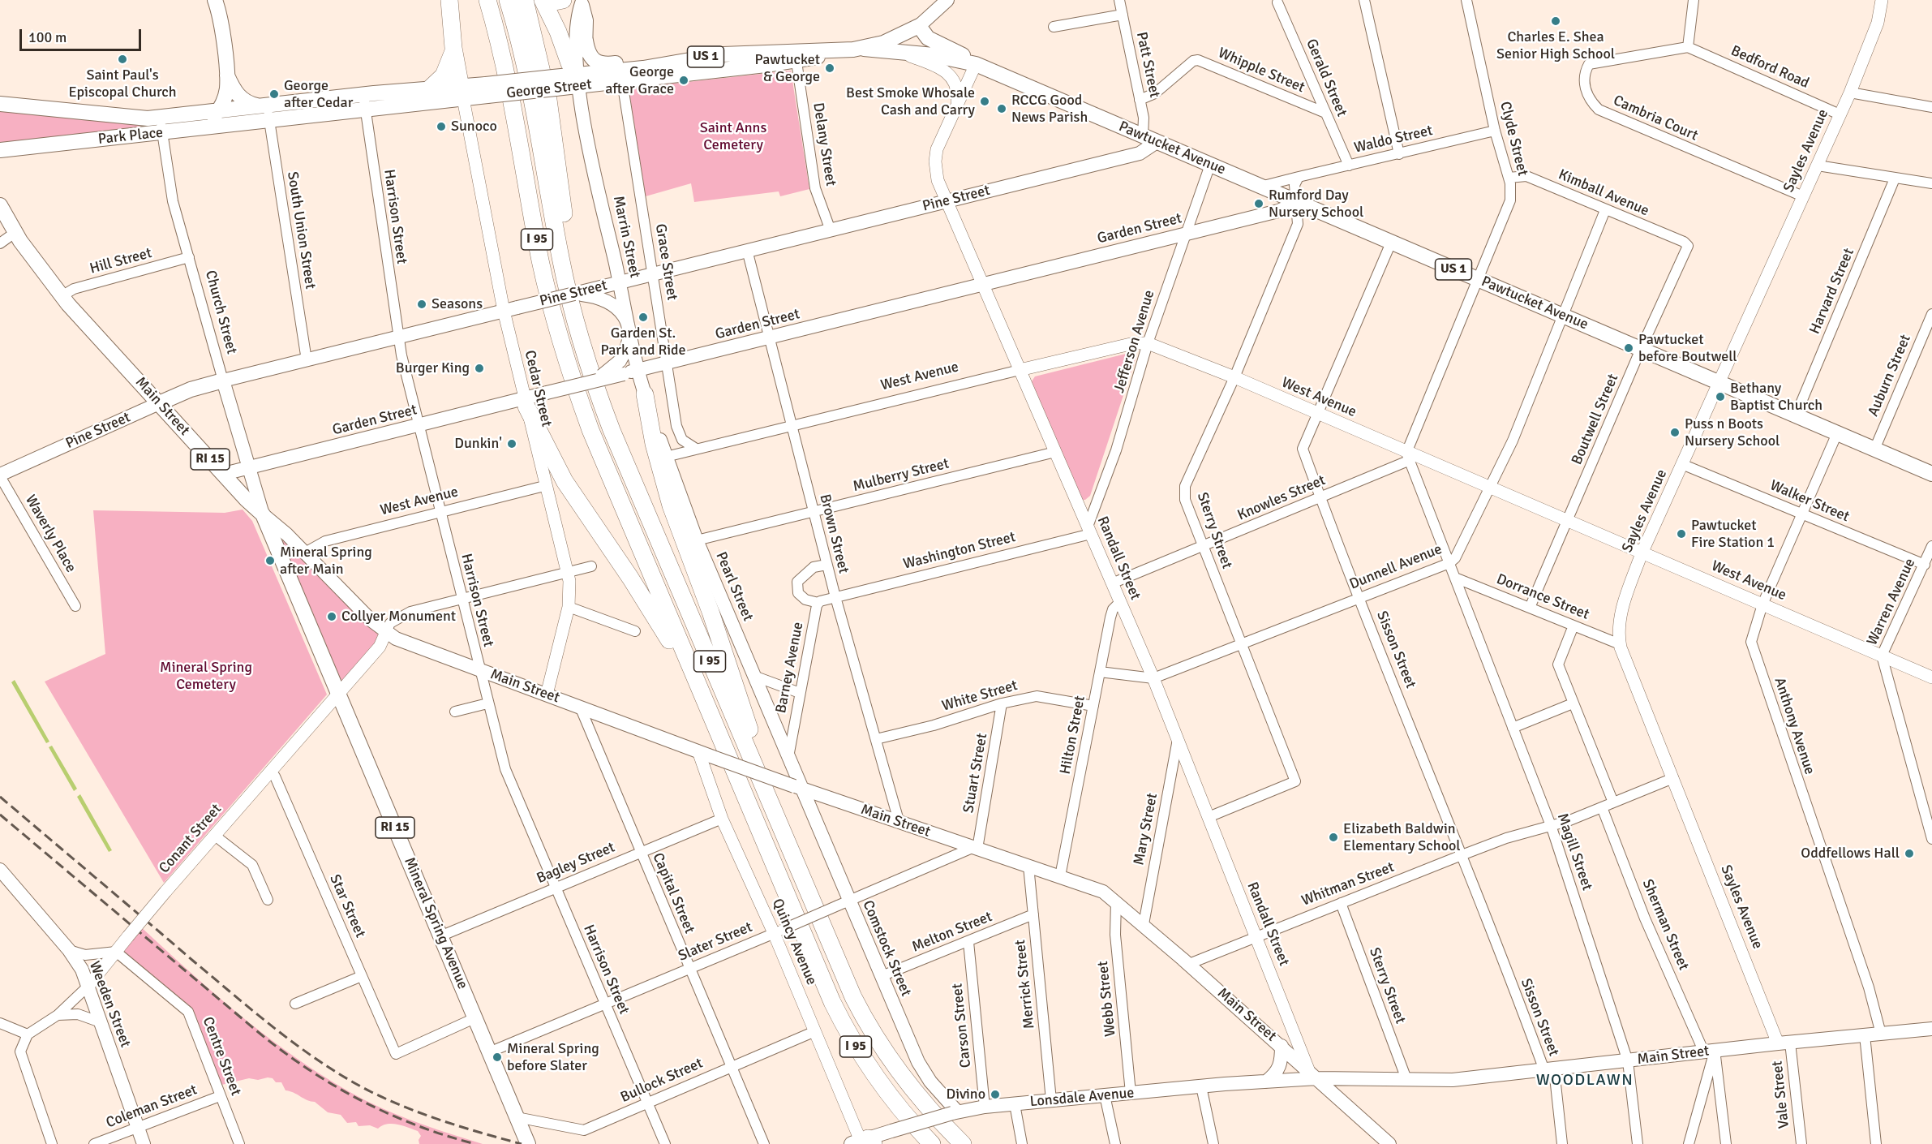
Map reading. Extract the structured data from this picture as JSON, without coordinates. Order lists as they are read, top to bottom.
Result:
{
  "streets": {
    "highway": ["I 95"],
    "main road": [
      "US 1",
      "George Street",
      "Park Place",
      "Pawtucket Avenue",
      "Pine Street",
      "Garden Street",
      "Marrin Street",
      "Church Street",
      "Main Street",
      "RI 15",
      "Pearl Street",
      "Mineral Spring Avenue",
      "Comstock Street",
      "Weeden Street",
      "Lonsdale Avenue"
    ],
    "street": [
      "Patt Street",
      "Bedford Road",
      "Whipple Street",
      "Gerald Street",
      "Cambria Court",
      "Clyde Street",
      "Waldo Street",
      "Delany Street",
      "Sayles Avenue",
      "Kimball Avenue",
      "Harrison Street",
      "South Union Street",
      "Hill Street",
      "Grace Street",
      "Harvard Street",
      "Jefferson Avenue",
      "Auburn Street",
      "West Avenue",
      "Cedar Street",
      "Boutwell Street",
      "Mulberry Street",
      "Knowles Street",
      "Walker Street",
      "Sterry Street",
      "Waverly Place",
      "Brown Street",
      "Washington Street",
      "Randall Street",
      "Dunnell Avenue",
      "Dorrance Street",
      "Warren Avenue",
      "Sisson Street",
      "Barney Avenue",
      "White Street",
      "Anthony Avenue",
      "Hilton Street",
      "Stuart Street",
      "Mary Street",
      "Conant Street",
      "Magill Street",
      "Bagley Street",
      "Whitman Street",
      "Capital Street",
      "Star Street",
      "Sherman Street",
      "Melton Street",
      "Slater Street",
      "Quincy Avenue",
      "Merrick Street",
      "Webb Street",
      "Carson Street",
      "Centre Street",
      "Bullock Street",
      "Vale Street",
      "Coleman Street"
    ]
  },
  "crossings": [
    ["Patt Street", "Whipple Street"],
    ["Patt Street", "Pawtucket Avenue"],
    ["Bedford Road", "Cambria Court"],
    ["Bedford Road", "Sayles Avenue"],
    ["Whipple Street", "Gerald Street"],
    ["Gerald Street", "Waldo Street"],
    ["George Street", "Park Place"],
    ["George Street", "Delany Street"],
    ["George Street", "Pawtucket Avenue"],
    ["George Street", "Harrison Street"],
    ["George Street", "South Union Street"],
    ["George Street", "Marrin Street"],
    ["George Street", "Grace Street"],
    ["George Street", "Cedar Street"],
    ["Cambria Court", "Sayles Avenue"],
    ["Park Place", "South Union Street"],
    ["Park Place", "Church Street"],
    ["Clyde Street", "Waldo Street"],
    ["Clyde Street", "Pawtucket Avenue"],
    ["Clyde Street", "Kimball Avenue"],
    ["Waldo Street", "Pawtucket Avenue"],
    ["Delany Street", "Pine Street"],
    ["Pawtucket Avenue", "Sayles Avenue"],
    ["Pawtucket Avenue", "Pine Street"],
    ["Pawtucket Avenue", "Garden Street"],
    ["Pawtucket Avenue", "Harvard Street"],
    ["Pawtucket Avenue", "Jefferson Avenue"],
    ["Pawtucket Avenue", "Auburn Street"],
    ["Pawtucket Avenue", "Boutwell Street"],
    ["Pawtucket Avenue", "Sterry Street"],
    ["Pawtucket Avenue", "Randall Street"],
    ["Pawtucket Avenue", "Dunnell Avenue"],
    ["Pawtucket Avenue", "Sisson Street"],
    ["Pawtucket Avenue", "Anthony Avenue"],
    ["Sayles Avenue", "West Avenue"],
    ["Sayles Avenue", "Main Street"],
    ["Sayles Avenue", "Walker Street"],
    ["Sayles Avenue", "Dorrance Street"],
    ["Sayles Avenue", "Vale Street"],
    ["Kimball Avenue", "Boutwell Street"],
    ["Kimball Avenue", "Dunnell Avenue"],
    ["Pine Street", "Harrison Street"],
    ["Pine Street", "South Union Street"],
    ["Pine Street", "Marrin Street"],
    ["Pine Street", "Grace Street"],
    ["Pine Street", "Church Street"],
    ["Pine Street", "Cedar Street"],
    ["Pine Street", "Main Street"],
    ["Pine Street", "Waverly Place"],
    ["Pine Street", "Brown Street"],
    ["Pine Street", "Randall Street"],
    ["Harrison Street", "Garden Street"],
    ["Harrison Street", "West Avenue"],
    ["Harrison Street", "Main Street"],
    ["Harrison Street", "Bagley Street"],
    ["Harrison Street", "Slater Street"],
    ["Harrison Street", "Bullock Street"],
    ["Garden Street", "Marrin Street"],
    ["Garden Street", "Grace Street"],
    ["Garden Street", "Church Street"],
    ["Garden Street", "Jefferson Avenue"],
    ["Garden Street", "Cedar Street"],
    ["Garden Street", "Main Street"],
    ["Garden Street", "Sterry Street"],
    ["Garden Street", "Brown Street"],
    ["Garden Street", "Randall Street"],
    ["Marrin Street", "Pearl Street"],
    ["Hill Street", "Church Street"],
    ["Hill Street", "Main Street"],
    ["Grace Street", "West Avenue"],
    ["Church Street", "Main Street"],
    ["Church Street", "Mineral Spring Avenue"],
    ["Jefferson Avenue", "West Avenue"],
    ["Jefferson Avenue", "Washington Street"],
    ["Jefferson Avenue", "Randall Street"],
    ["West Avenue", "Cedar Street"],
    ["West Avenue", "Main Street"],
    ["West Avenue", "Boutwell Street"],
    ["West Avenue", "Knowles Street"],
    ["West Avenue", "Sterry Street"],
    ["West Avenue", "Brown Street"],
    ["West Avenue", "Randall Street"],
    ["West Avenue", "Dunnell Avenue"],
    ["West Avenue", "Pearl Street"],
    ["West Avenue", "Warren Avenue"],
    ["West Avenue", "Sisson Street"],
    ["West Avenue", "Anthony Avenue"],
    ["Cedar Street", "Main Street"],
    ["Main Street", "Sterry Street"],
    ["Main Street", "Brown Street"],
    ["Main Street", "Randall Street"],
    ["Main Street", "Pearl Street"],
    ["Main Street", "Sisson Street"],
    ["Main Street", "Anthony Avenue"],
    ["Main Street", "Hilton Street"],
    ["Main Street", "Stuart Street"],
    ["Main Street", "Mary Street"],
    ["Main Street", "Conant Street"],
    ["Main Street", "Magill Street"],
    ["Main Street", "Whitman Street"],
    ["Main Street", "Capital Street"],
    ["Main Street", "Mineral Spring Avenue"],
    ["Main Street", "Sherman Street"],
    ["Main Street", "Slater Street"],
    ["Main Street", "Quincy Avenue"],
    ["Main Street", "Comstock Street"],
    ["Main Street", "Merrick Street"],
    ["Main Street", "Webb Street"],
    ["Main Street", "Vale Street"],
    ["Main Street", "Lonsdale Avenue"],
    ["Boutwell Street", "Dorrance Street"],
    ["Mulberry Street", "Brown Street"],
    ["Mulberry Street", "Randall Street"],
    ["Mulberry Street", "Pearl Street"],
    ["Knowles Street", "Sterry Street"],
    ["Knowles Street", "Randall Street"],
    ["Knowles Street", "Sisson Street"],
    ["Walker Street", "Warren Avenue"],
    ["Walker Street", "Anthony Avenue"],
    ["Sterry Street", "Randall Street"],
    ["Sterry Street", "Dunnell Avenue"],
    ["Sterry Street", "Whitman Street"],
    ["Brown Street", "Washington Street"],
    ["Brown Street", "White Street"],
    ["Washington Street", "Randall Street"],
    ["Randall Street", "Dunnell Avenue"],
    ["Randall Street", "Hilton Street"],
    ["Randall Street", "Mary Street"],
    ["Randall Street", "Whitman Street"],
    ["Randall Street", "Lonsdale Avenue"],
    ["Dunnell Avenue", "Sisson Street"],
    ["Dunnell Avenue", "Hilton Street"],
    ["Dunnell Avenue", "Magill Street"],
    ["Pearl Street", "Barney Avenue"],
    ["Pearl Street", "Comstock Street"],
    ["Dorrance Street", "Magill Street"],
    ["Sisson Street", "Whitman Street"],
    ["White Street", "Hilton Street"],
    ["White Street", "Stuart Street"],
    ["Stuart Street", "Slater Street"],
    ["Conant Street", "Star Street"],
    ["Conant Street", "Mineral Spring Avenue"],
    ["Conant Street", "Weeden Street"],
    ["Conant Street", "Centre Street"],
    ["Magill Street", "Whitman Street"],
    ["Bagley Street", "Capital Street"],
    ["Bagley Street", "Mineral Spring Avenue"],
    ["Bagley Street", "Quincy Avenue"],
    ["Whitman Street", "Sherman Street"],
    ["Capital Street", "Slater Street"],
    ["Capital Street", "Bullock Street"],
    ["Star Street", "Mineral Spring Avenue"],
    ["Mineral Spring Avenue", "Slater Street"],
    ["Mineral Spring Avenue", "Bullock Street"],
    ["Melton Street", "Comstock Street"],
    ["Melton Street", "Merrick Street"],
    ["Melton Street", "Carson Street"],
    ["Slater Street", "Quincy Avenue"],
    ["Slater Street", "Comstock Street"],
    ["Quincy Avenue", "Bullock Street"],
    ["Quincy Avenue", "Lonsdale Avenue"],
    ["Comstock Street", "Lonsdale Avenue"],
    ["Merrick Street", "Lonsdale Avenue"],
    ["Webb Street", "Lonsdale Avenue"],
    ["Weeden Street", "Coleman Street"],
    ["Carson Street", "Lonsdale Avenue"],
    ["Centre Street", "Coleman Street"]
  ],
  "districts": ["WOODLAWN"],
  "parks": ["Saint Anns Cemetery", "Mineral Spring Cemetery"],
  "places": [
    "Charles E. Shea Senior High School",
    "Saint Paul's Episcopal Church",
    "Pawtucket & George",
    "George after Grace",
    "George after Cedar",
    "Best Smoke Whosale Cash and Carry",
    "RCCG Good News Parish",
    "Sunoco",
    "Rumford Day Nursery School",
    "Seasons",
    "Garden St. Park and Ride",
    "Pawtucket before Boutwell",
    "Burger King",
    "Bethany Baptist Church",
    "Puss n Boots Nursery School",
    "Dunkin'",
    "Pawtucket Fire Station 1",
    "Mineral Spring after Main",
    "Collyer Monument",
    "Elizabeth Baldwin Elementary School",
    "Oddfellows Hall",
    "Mineral Spring before Slater",
    "Divino"
  ],
  "scale_bar": "100 m"
}
